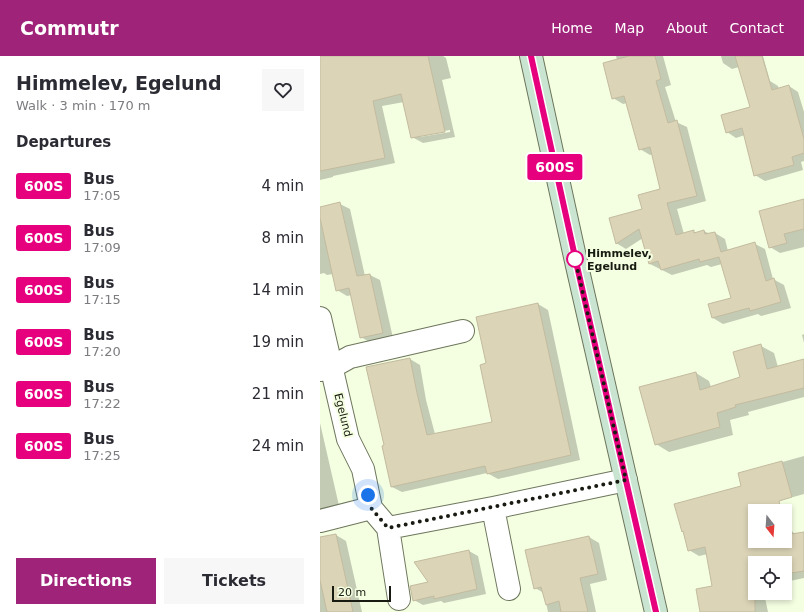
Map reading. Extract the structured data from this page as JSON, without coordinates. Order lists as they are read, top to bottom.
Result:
{
  "streets": {
    "street": ["Egelund"]
  },
  "places": ["Himmelev, Egelund"],
  "lines": ["bus line 600S"],
  "scale_bar": "20 m",
  "north": "bottom",
  "page": {
    "header": "Commutr",
    "nav": [
      "Home",
      "Map",
      "About",
      "Contact"
    ],
    "heading": [
      ["Himmelev, Egelund", "Walk · 3 min · 170 m"],
      "Departures"
    ],
    "on_map": "600S",
    "list": [
      {
        "mark": "600S",
        "name": "Bus",
        "note": "17:05",
        "value": "4 min"
      },
      {
        "mark": "600S",
        "name": "Bus",
        "note": "17:09",
        "value": "8 min"
      },
      {
        "mark": "600S",
        "name": "Bus",
        "note": "17:15",
        "value": "14 min"
      },
      {
        "mark": "600S",
        "name": "Bus",
        "note": "17:20",
        "value": "19 min"
      },
      {
        "mark": "600S",
        "name": "Bus",
        "note": "17:22",
        "value": "21 min"
      },
      {
        "mark": "600S",
        "name": "Bus",
        "note": "17:25",
        "value": "24 min"
      }
    ],
    "buttons": ["Directions", "Tickets"],
    "scale": "20 m"
  }
}
